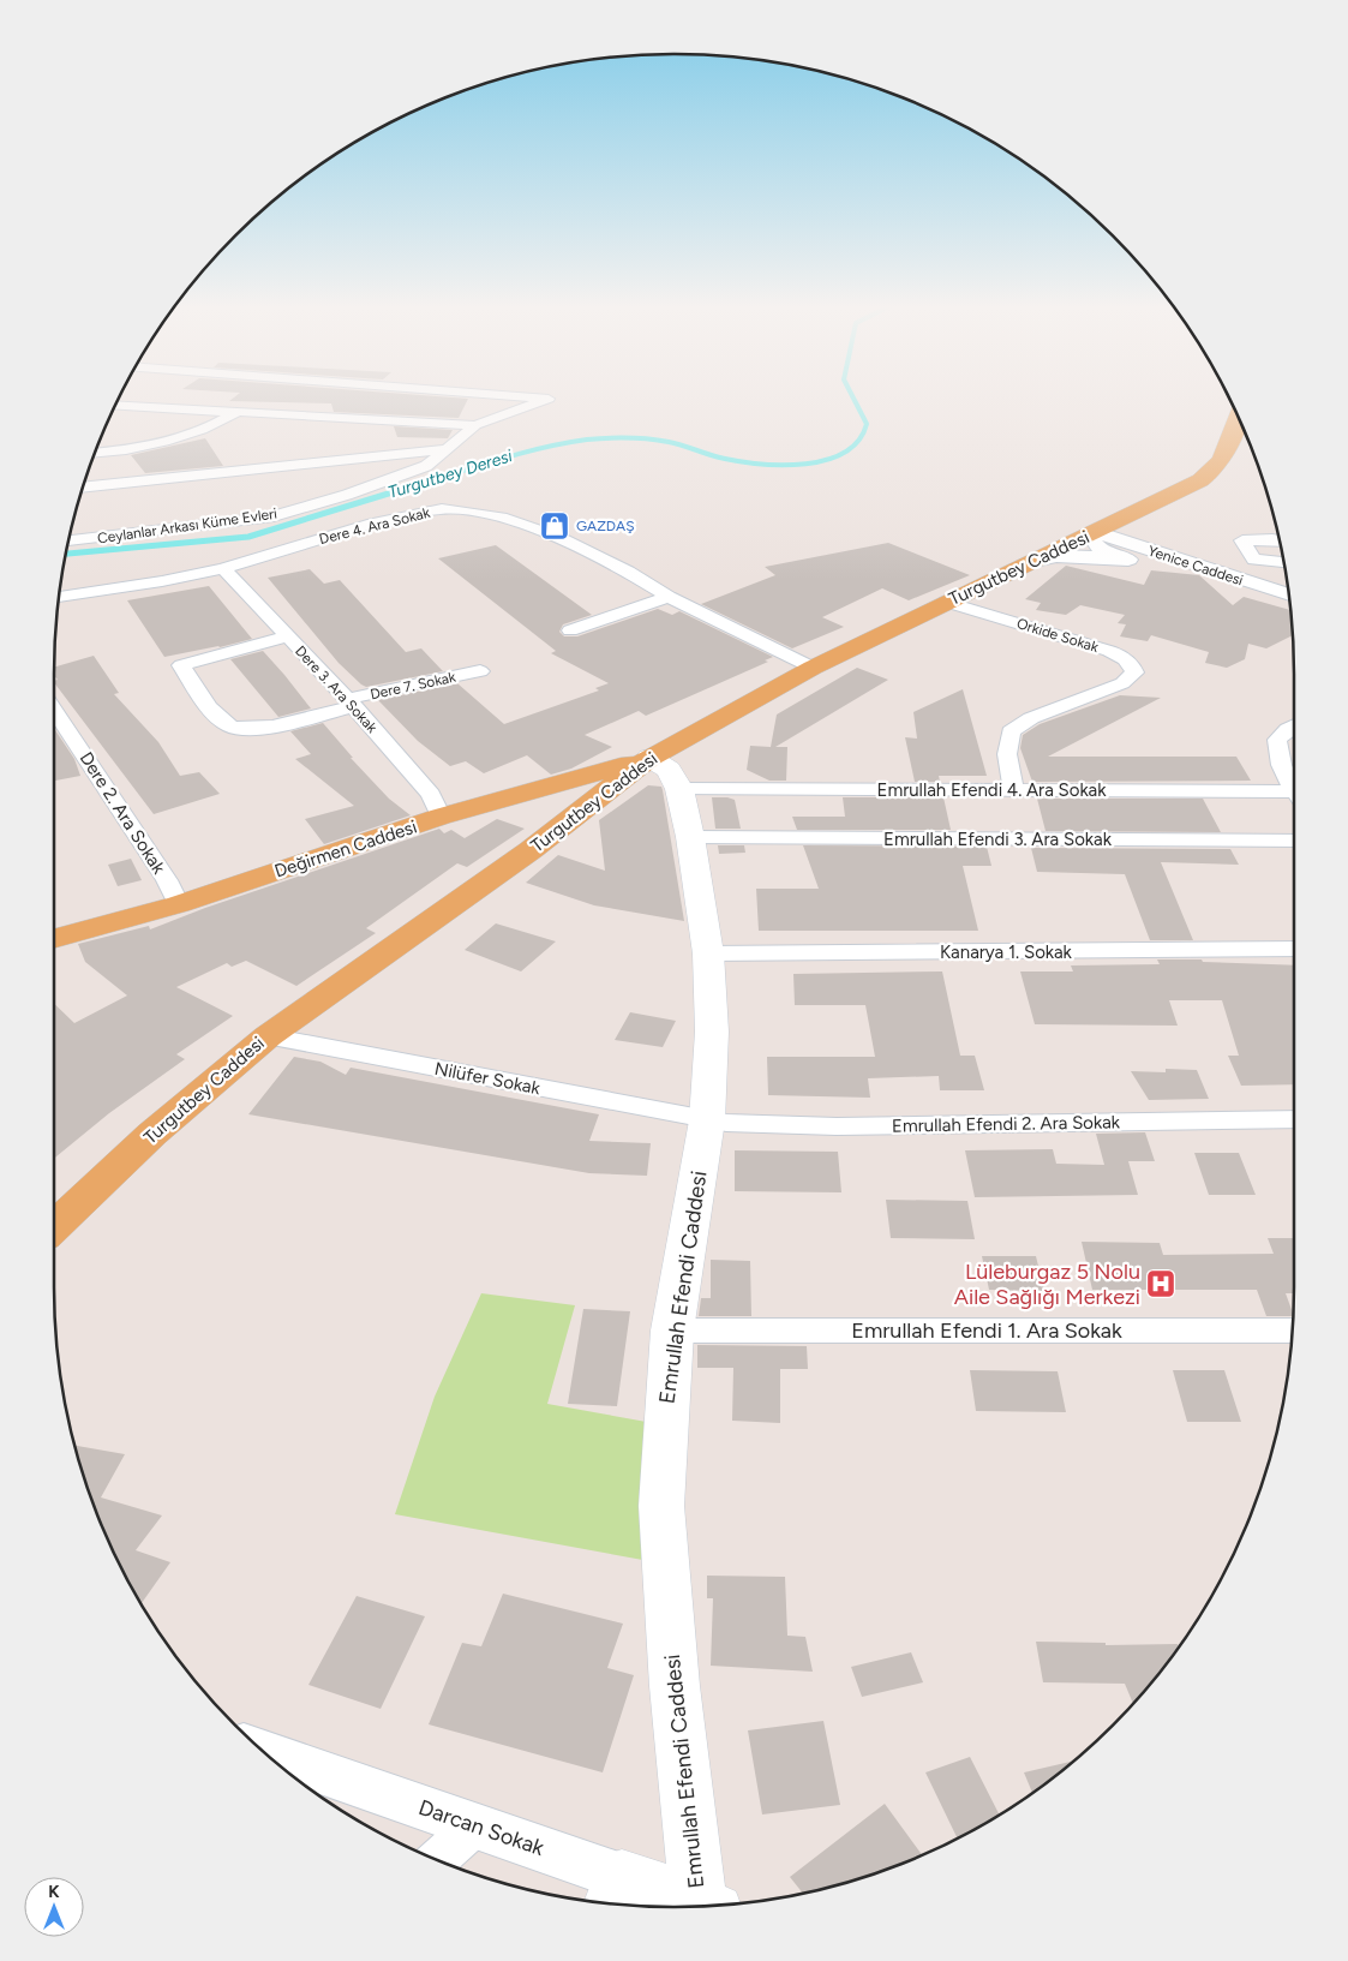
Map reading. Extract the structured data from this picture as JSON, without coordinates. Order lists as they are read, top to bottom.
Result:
{
  "streets": {
    "main road": [
      "Turgutbey Caddesi",
      "Değirmen Caddesi",
      "Emrullah Efendi Caddesi",
      "Darcan Sokak"
    ],
    "street": [
      "Ceylanlar Arkası Küme Evleri",
      "Dere 4. Ara Sokak",
      "Yenice Caddesi",
      "Orkide Sokak",
      "Dere 7. Sokak",
      "Dere 3. Ara Sokak",
      "Emrullah Efendi 4. Ara Sokak",
      "Dere 2. Ara Sokak",
      "Emrullah Efendi 3. Ara Sokak",
      "Kanarya 1. Sokak",
      "Nilüfer Sokak",
      "Emrullah Efendi 2. Ara Sokak",
      "Emrullah Efendi 1. Ara Sokak"
    ]
  },
  "crossings": [
    ["Dere 4. Ara Sokak", "Turgutbey Caddesi"],
    ["Dere 4. Ara Sokak", "Dere 3. Ara Sokak"],
    ["Yenice Caddesi", "Turgutbey Caddesi"],
    ["Turgutbey Caddesi", "Orkide Sokak"],
    ["Turgutbey Caddesi", "Değirmen Caddesi"],
    ["Turgutbey Caddesi", "Nilüfer Sokak"],
    ["Turgutbey Caddesi", "Emrullah Efendi Caddesi"],
    ["Orkide Sokak", "Emrullah Efendi 4. Ara Sokak"],
    ["Dere 7. Sokak", "Dere 3. Ara Sokak"],
    ["Dere 3. Ara Sokak", "Değirmen Caddesi"],
    ["Emrullah Efendi 4. Ara Sokak", "Emrullah Efendi Caddesi"],
    ["Dere 2. Ara Sokak", "Değirmen Caddesi"],
    ["Emrullah Efendi 3. Ara Sokak", "Emrullah Efendi Caddesi"],
    ["Değirmen Caddesi", "Emrullah Efendi Caddesi"],
    ["Kanarya 1. Sokak", "Emrullah Efendi Caddesi"],
    ["Nilüfer Sokak", "Emrullah Efendi 2. Ara Sokak"],
    ["Nilüfer Sokak", "Emrullah Efendi Caddesi"],
    ["Emrullah Efendi 2. Ara Sokak", "Emrullah Efendi Caddesi"],
    ["Emrullah Efendi Caddesi", "Emrullah Efendi 1. Ara Sokak"]
  ],
  "water": ["Turgutbey Deresi"],
  "places": {
    "shop": ["GAZDAŞ"],
    "hospital": ["Lüleburgaz 5 Nolu Aile Sağlığı Merkezi"]
  },
  "north": "top"
}
